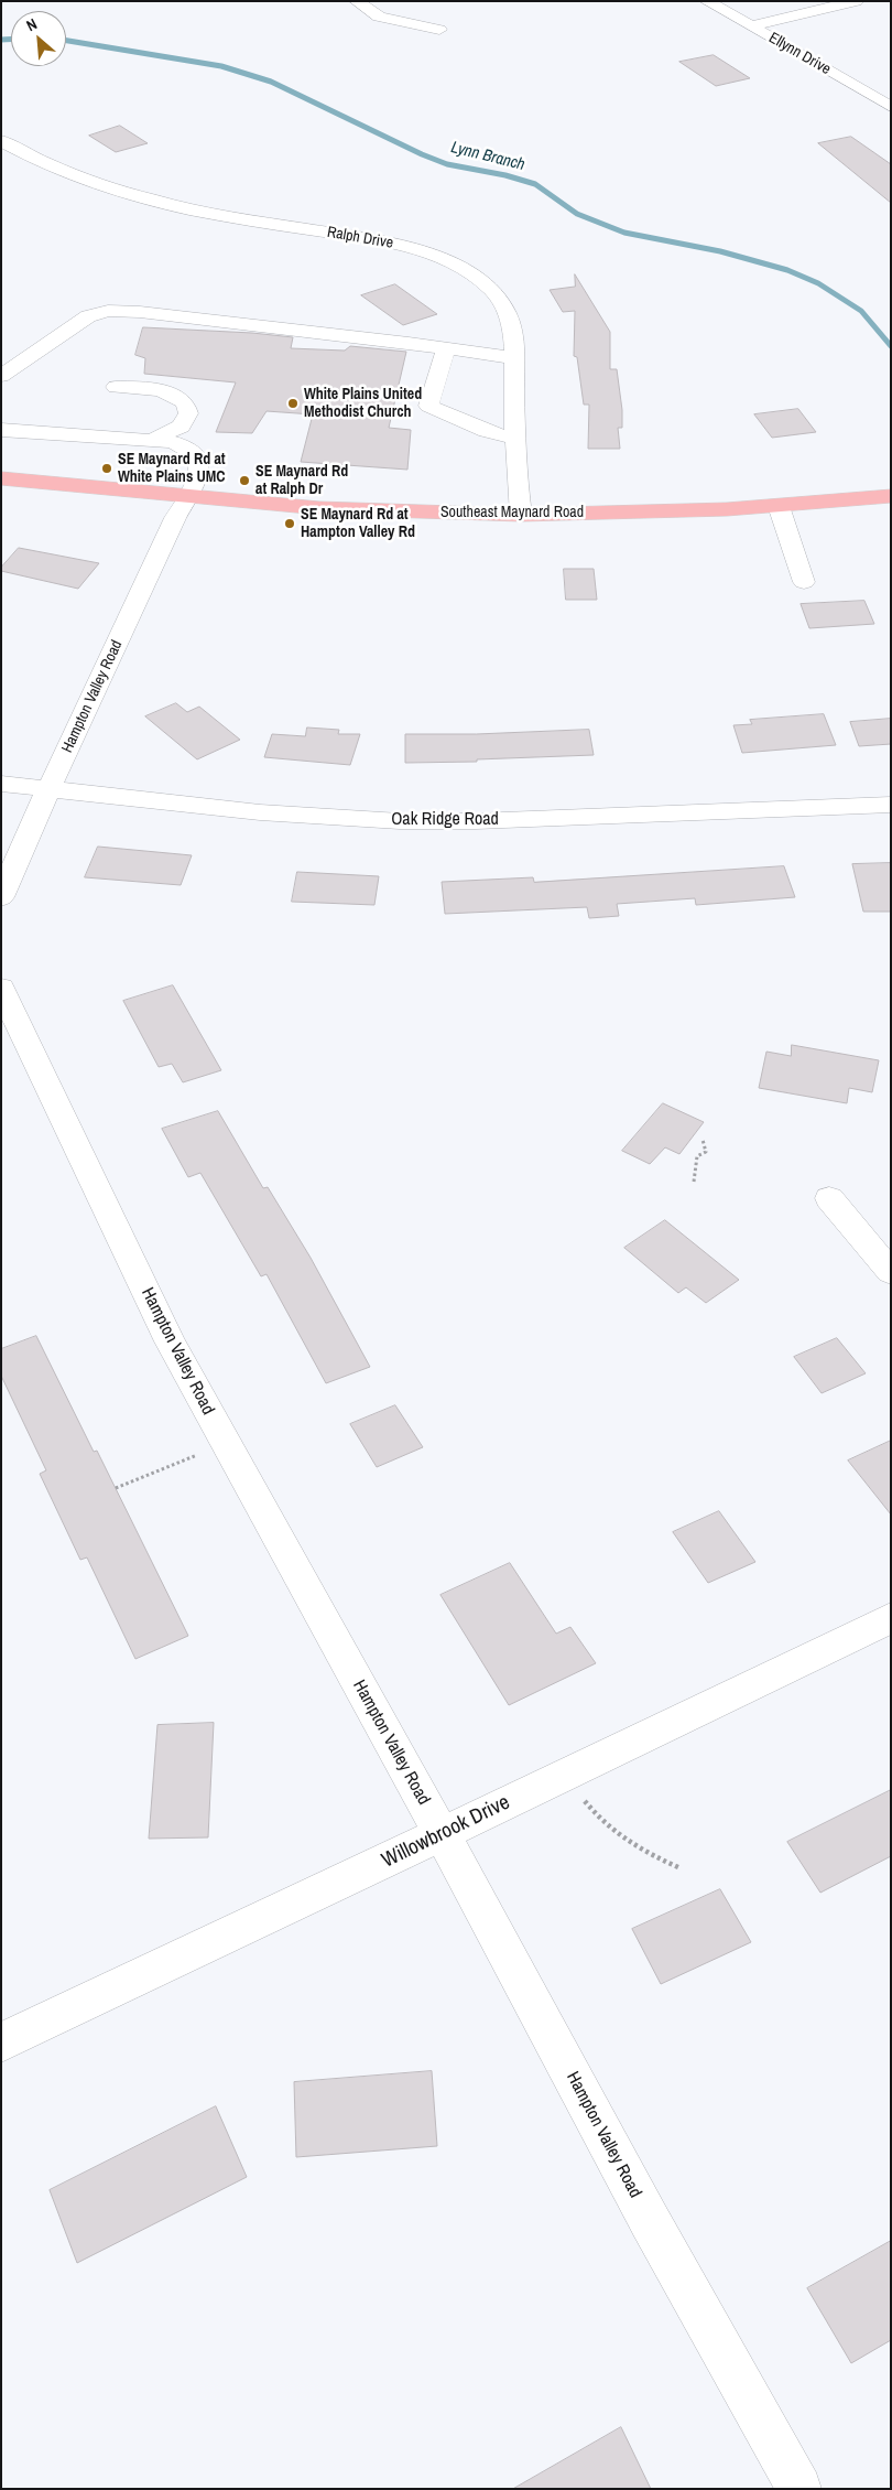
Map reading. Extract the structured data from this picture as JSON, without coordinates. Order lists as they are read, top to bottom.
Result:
{
  "streets": {
    "main road": ["Southeast Maynard Road"],
    "street": [
      "Ellynn Drive",
      "Ralph Drive",
      "Hampton Valley Road",
      "Oak Ridge Road",
      "Willowbrook Drive"
    ]
  },
  "crossings": [
    ["Ralph Drive", "Southeast Maynard Road"],
    ["Southeast Maynard Road", "Hampton Valley Road"],
    ["Hampton Valley Road", "Oak Ridge Road"],
    ["Hampton Valley Road", "Willowbrook Drive"]
  ],
  "water": ["Lynn Branch"],
  "places": [
    "White Plains United Methodist Church",
    "SE Maynard Rd at White Plains UMC",
    "SE Maynard Rd at Ralph Dr",
    "SE Maynard Rd at Hampton Valley Rd"
  ],
  "north": "top left"
}
